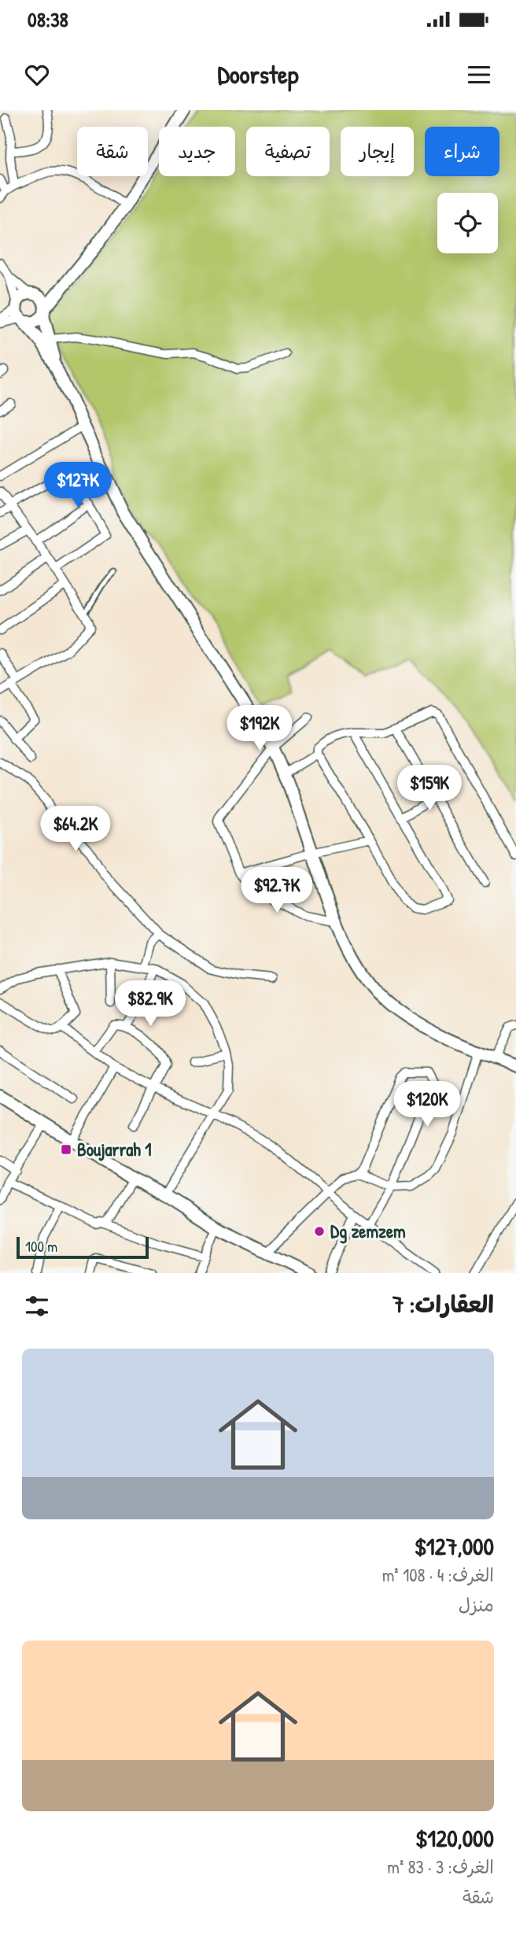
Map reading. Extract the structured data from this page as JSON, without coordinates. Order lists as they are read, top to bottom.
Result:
{
  "places": {
    "transit": ["Boujarrah 1"],
    "other": ["Dg zemzem"]
  },
  "scale_bar": "100 m",
  "page": {
    "status": "08:38",
    "header": "Doorstep",
    "chip": [
      "شراء",
      "إيجار",
      "تصفية",
      "جديد",
      "شقة"
    ],
    "price": [
      "$127K",
      "$192K",
      "$159K",
      "$64.2K",
      "$92.7K",
      "$82.9K",
      "$120K"
    ],
    "scale": "100 m",
    "heading": "العقارات: 7",
    "list": [
      {
        "name": "$127,000",
        "note": "الغرف: 4 · 108 m² · منزل"
      },
      {
        "name": "$120,000",
        "note": "الغرف: 3 · 83 m² · شقة"
      }
    ]
  }
}
